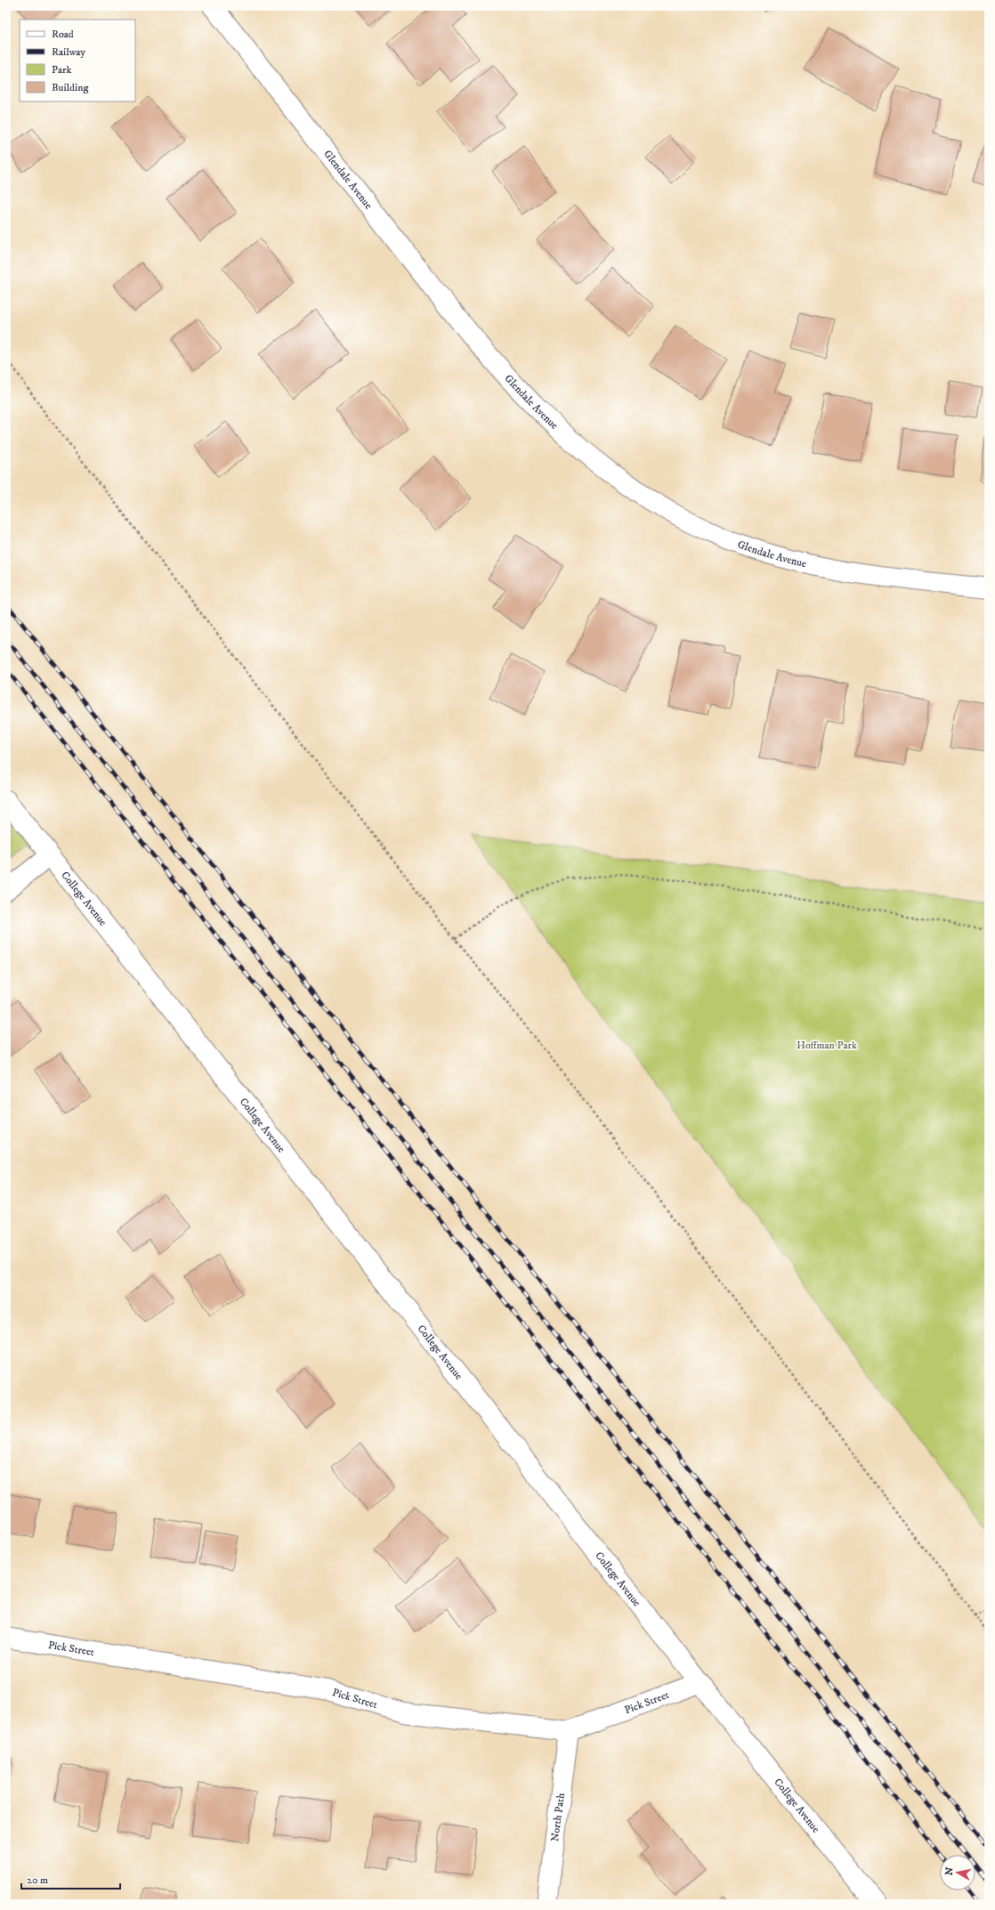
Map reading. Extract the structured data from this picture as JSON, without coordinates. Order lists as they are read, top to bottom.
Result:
{
  "streets": {
    "street": [
      "Glendale Avenue",
      "College Avenue",
      "Pick Street",
      "North Path"
    ]
  },
  "crossings": [
    ["College Avenue", "Pick Street"],
    ["Pick Street", "North Path"]
  ],
  "parks": ["Hoffman Park"],
  "legend": [
    "Road",
    "Railway",
    "Park",
    "Building"
  ],
  "scale_bar": "20 m",
  "north": "left"
}
